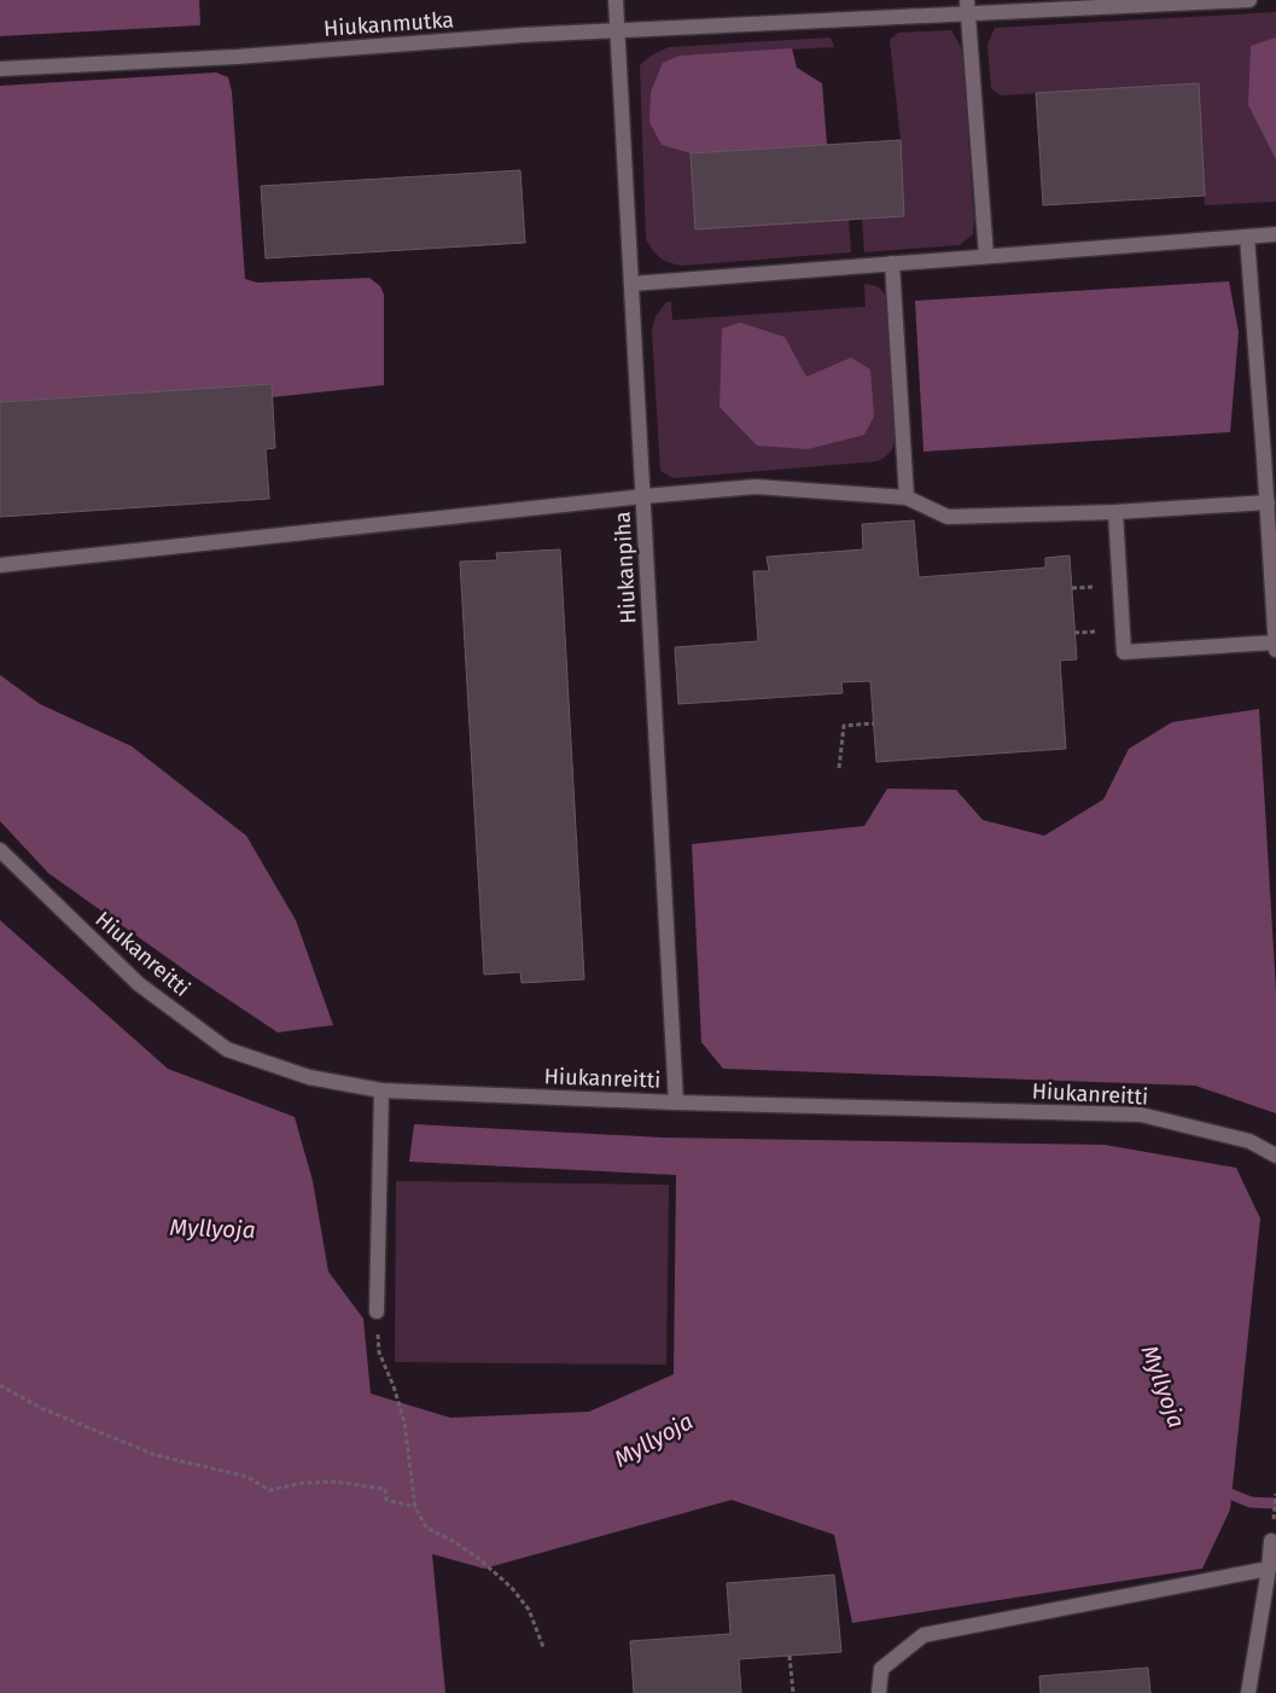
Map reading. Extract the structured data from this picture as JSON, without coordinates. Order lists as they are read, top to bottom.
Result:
{
  "streets": {
    "street": ["Hiukanmutka", "Hiukanpiha", "Hiukanreitti"]
  },
  "crossings": [
    ["Hiukanmutka", "Hiukanpiha"],
    ["Hiukanpiha", "Hiukanreitti"]
  ],
  "water": ["Myllyoja"]
}
